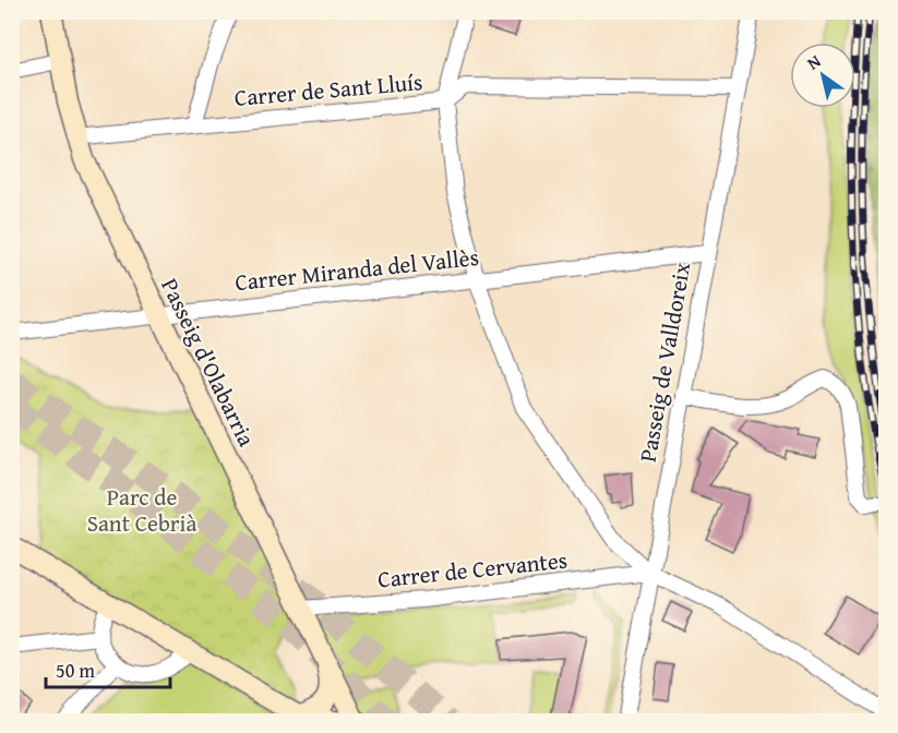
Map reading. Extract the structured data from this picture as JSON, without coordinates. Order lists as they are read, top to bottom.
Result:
{
  "streets": {
    "main road": ["Passeig d'Olabarria"],
    "street": [
      "Carrer de Sant Lluís",
      "Carrer Miranda del Vallès",
      "Passeig de Valldoreix",
      "Carrer de Cervantes"
    ]
  },
  "crossings": [
    ["Carrer de Sant Lluís", "Passeig d'Olabarria"],
    ["Carrer de Sant Lluís", "Passeig de Valldoreix"],
    ["Carrer Miranda del Vallès", "Passeig d'Olabarria"],
    ["Carrer Miranda del Vallès", "Passeig de Valldoreix"],
    ["Passeig d'Olabarria", "Carrer de Cervantes"],
    ["Passeig de Valldoreix", "Carrer de Cervantes"]
  ],
  "parks": ["Parc de Sant Cebrià"],
  "scale_bar": "50 m",
  "north": "top left"
}
